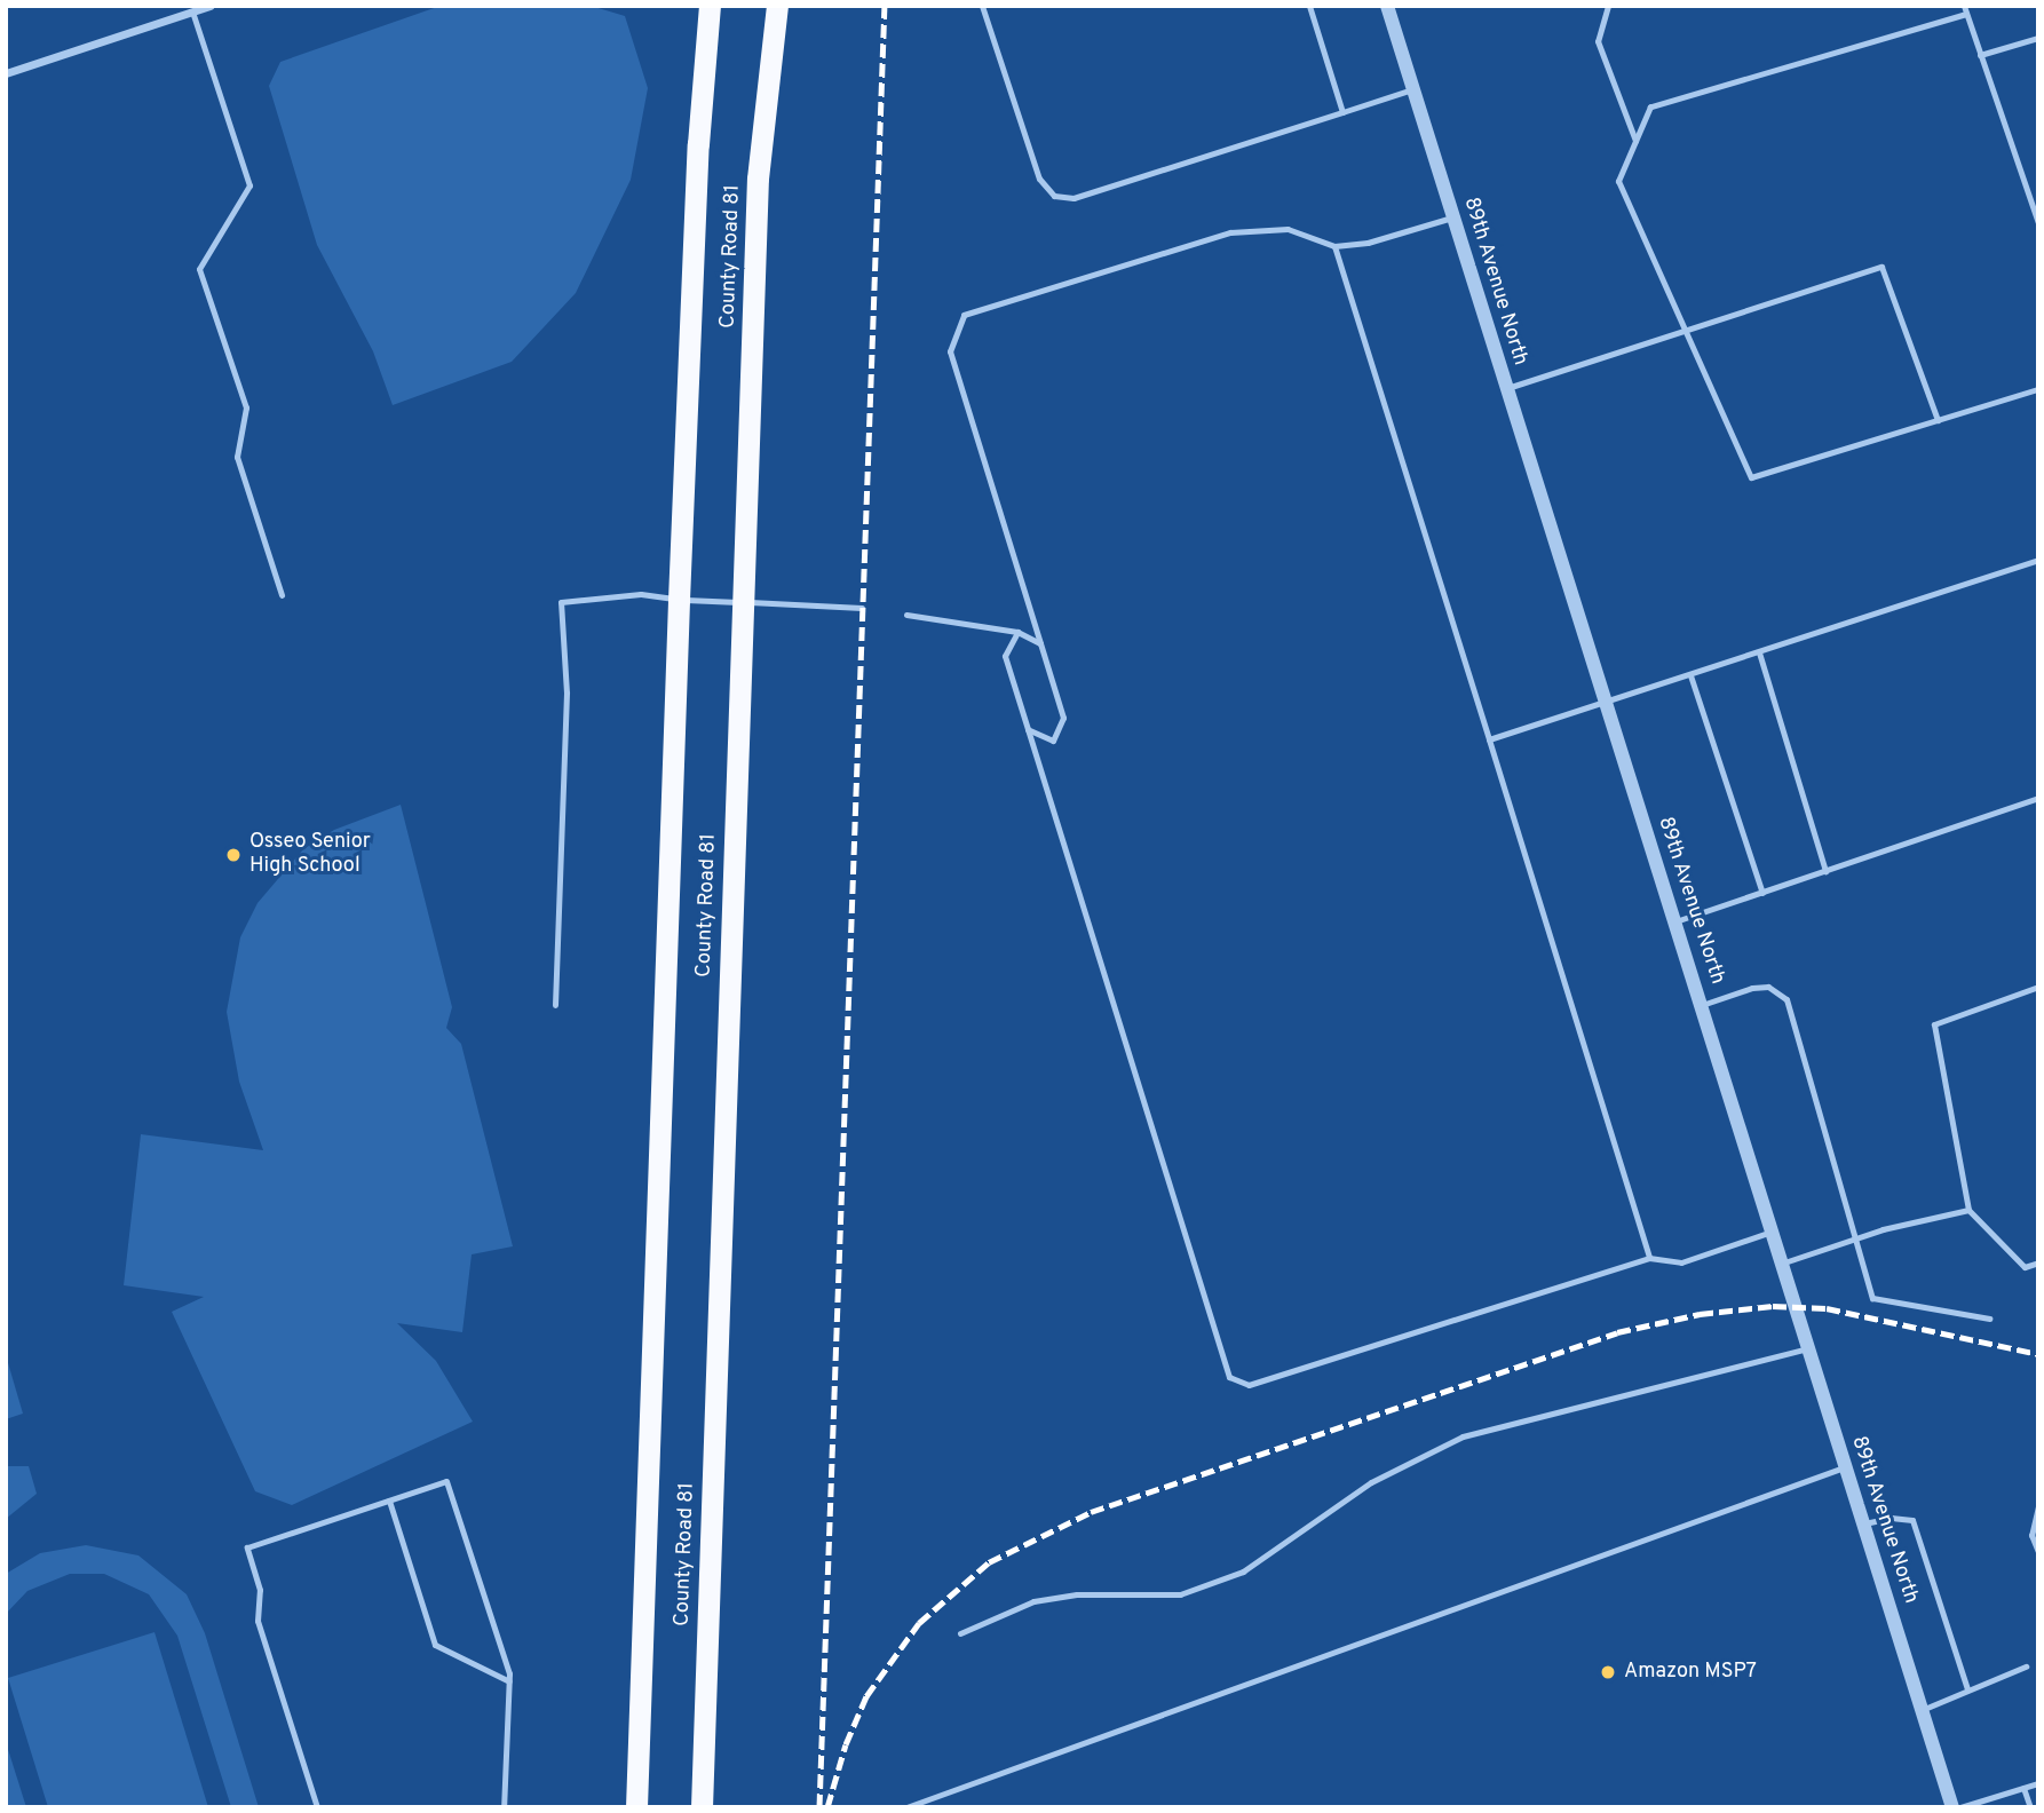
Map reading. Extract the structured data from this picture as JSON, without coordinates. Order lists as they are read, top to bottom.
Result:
{
  "streets": {
    "highway": ["County Road 81"],
    "street": ["89th Avenue North"]
  },
  "places": ["Osseo Senior High School", "Amazon MSP7"]
}
